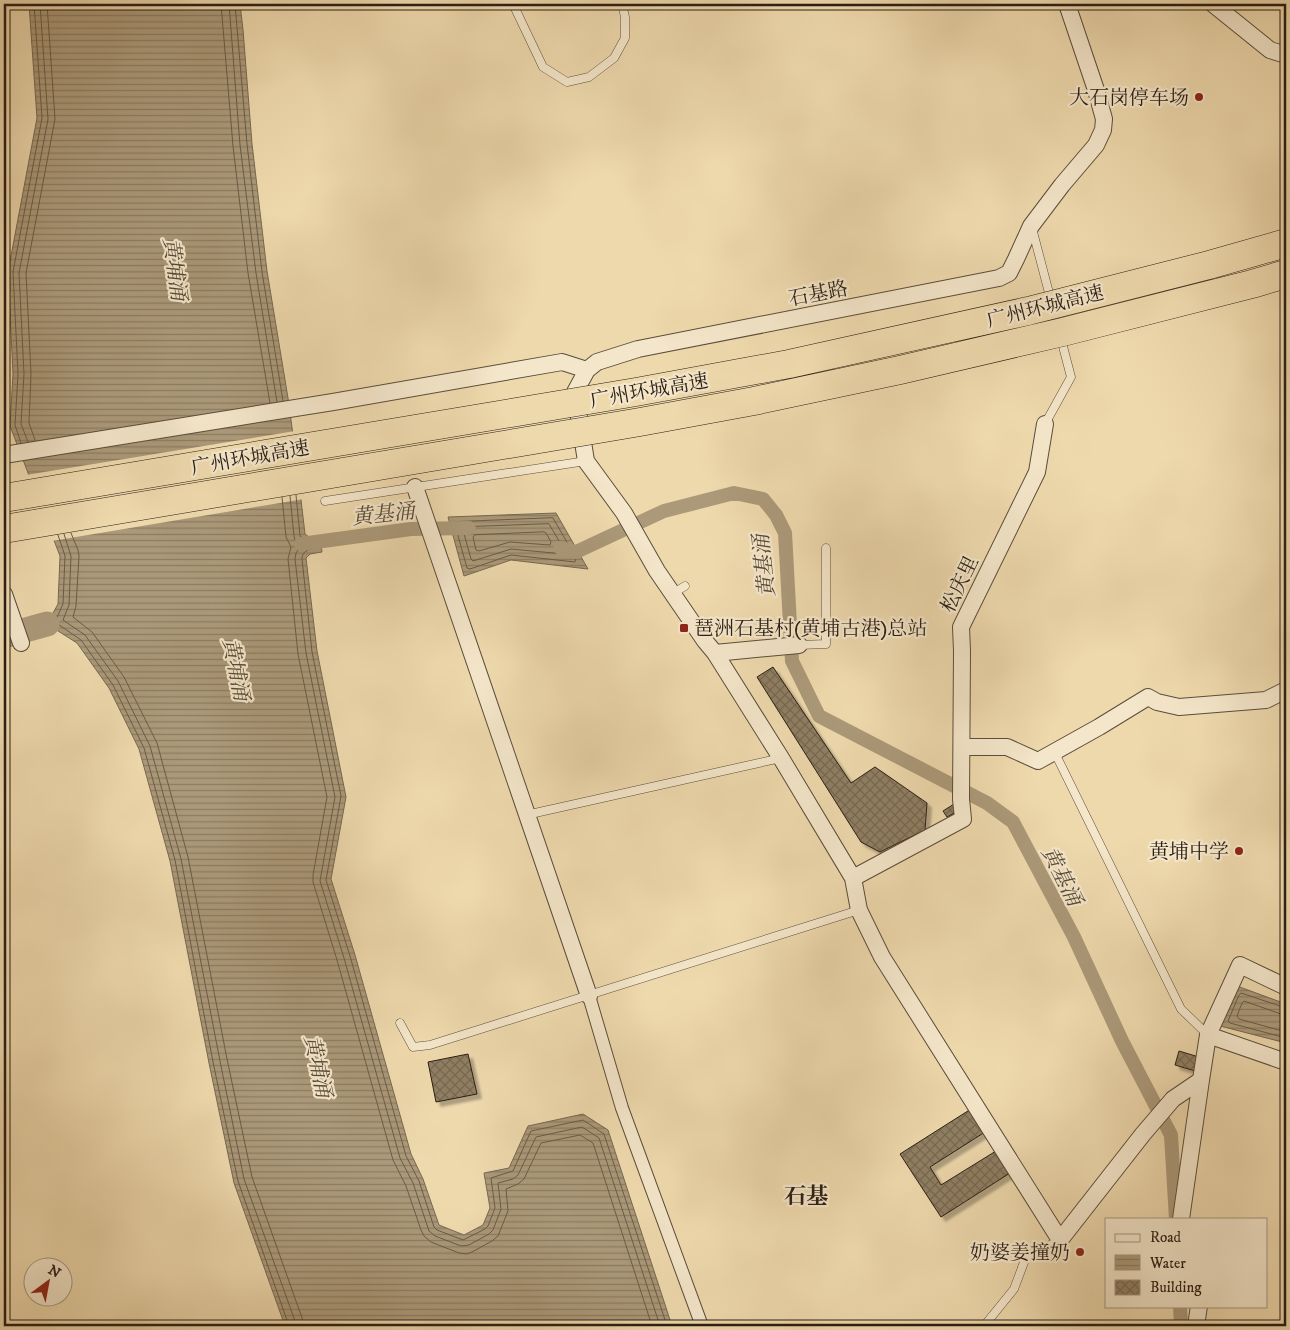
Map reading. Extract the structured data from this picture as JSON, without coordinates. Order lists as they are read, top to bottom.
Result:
{
  "streets": {
    "highway": ["广州环城高速"],
    "street": ["石基路", "松庆里"]
  },
  "districts": ["石基"],
  "water": ["黄埔涌", "黄基涌"],
  "places": {
    "other": ["大石岗停车场", "黄埔中学", "奶婆姜撞奶"],
    "transit": ["琶洲石基村(黄埔古港)总站"]
  },
  "legend": ["Road", "Water", "Building"],
  "north": "top right"
}
